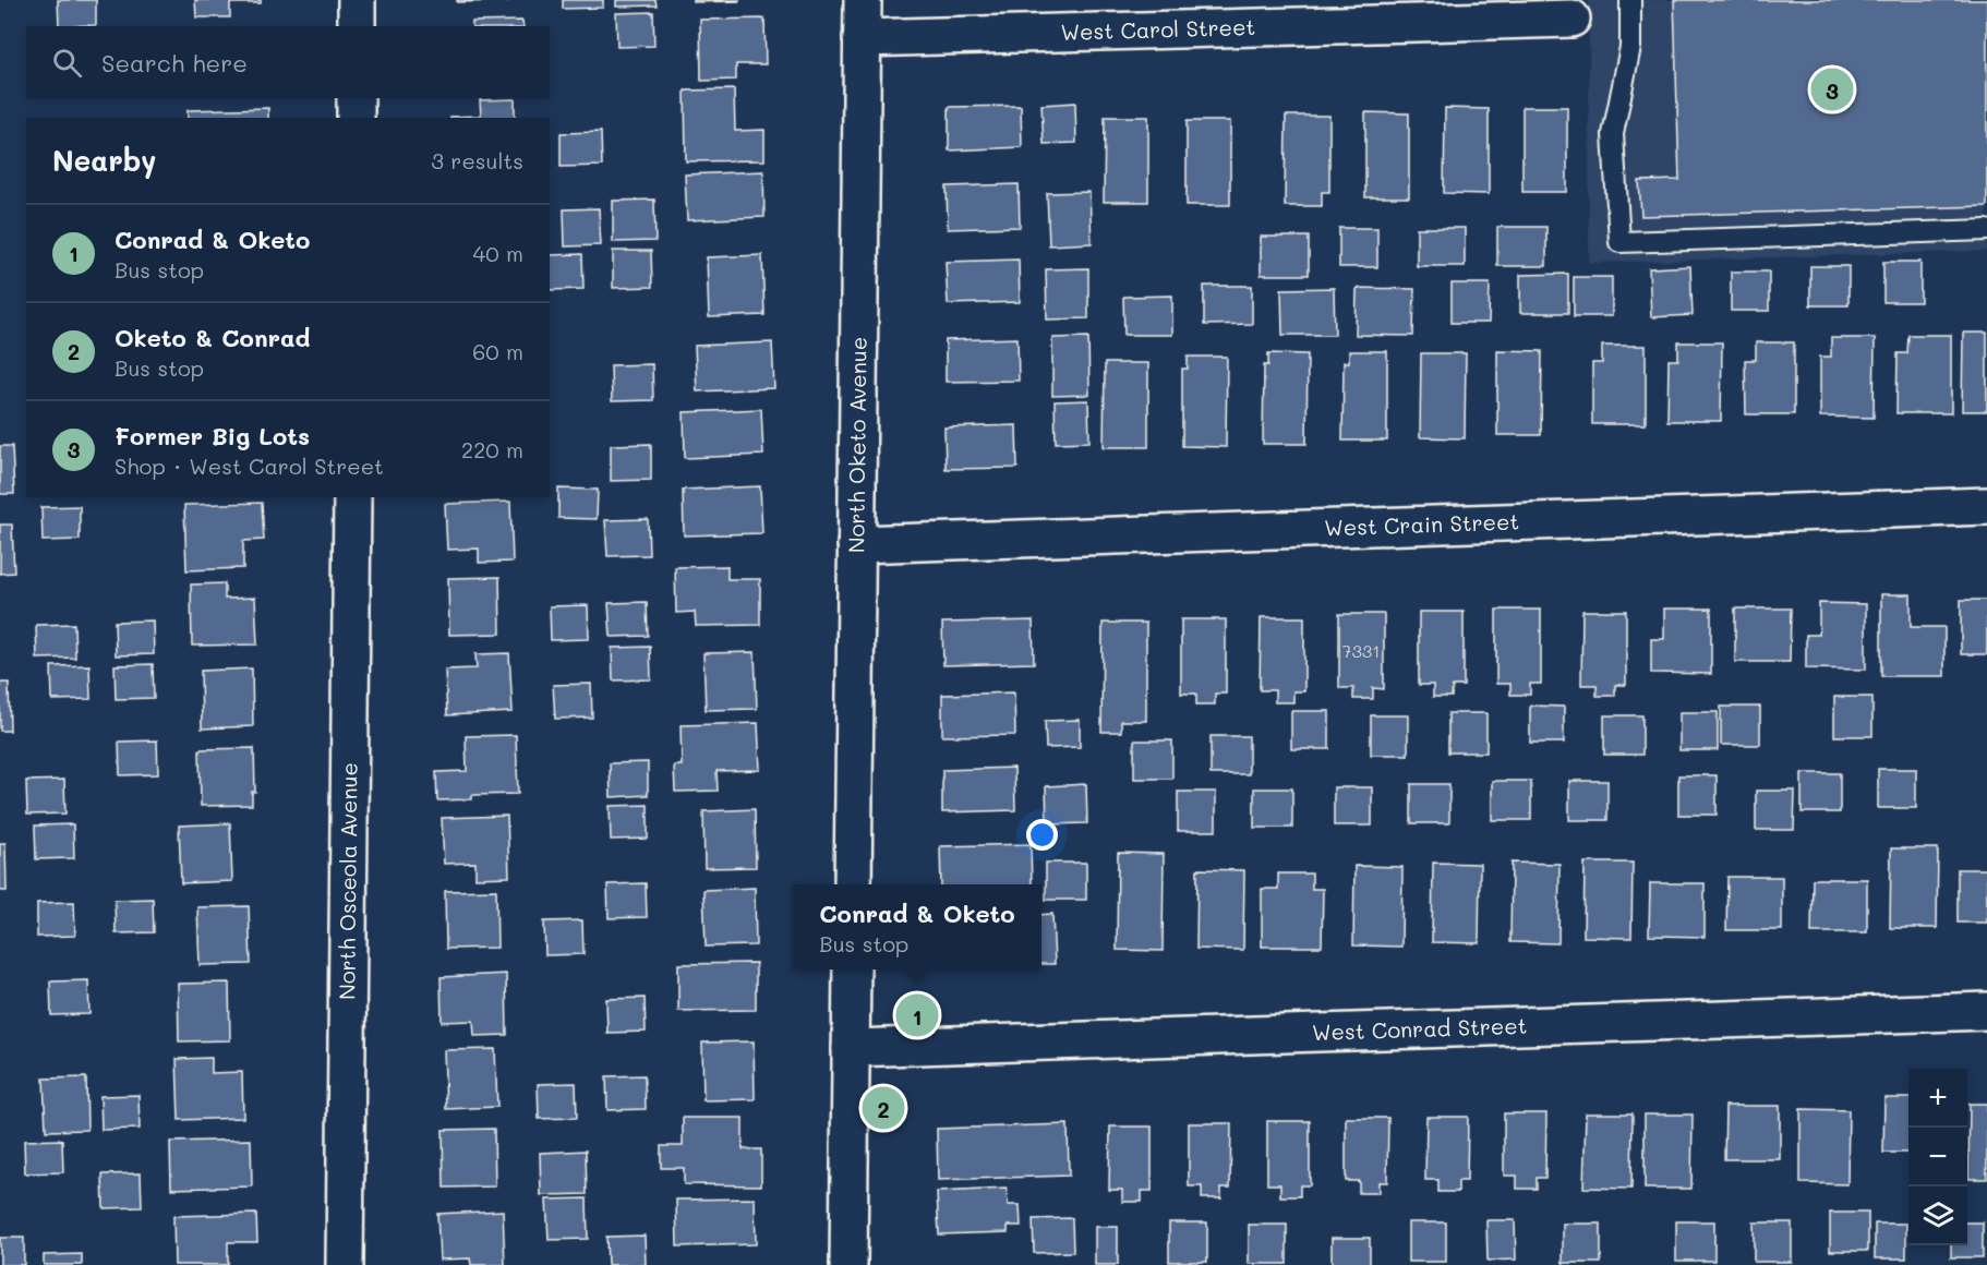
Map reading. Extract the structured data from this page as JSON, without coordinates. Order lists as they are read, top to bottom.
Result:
{
  "streets": {
    "street": [
      "West Carol Street",
      "North Oketo Avenue",
      "West Crain Street",
      "North Osceola Avenue",
      "West Conrad Street"
    ]
  },
  "crossings": [
    ["West Carol Street", "North Oketo Avenue"],
    ["North Oketo Avenue", "West Crain Street"]
  ],
  "house_numbers": ["7331"],
  "page": {
    "search": "Search here",
    "pins": ["3", "1", "2"],
    "heading": ["Nearby", "3 results"],
    "list": [
      {
        "mark": "1",
        "name": "Conrad & Oketo",
        "note": "Bus stop",
        "value": "40 m"
      },
      {
        "mark": "2",
        "name": "Oketo & Conrad",
        "note": "Bus stop",
        "value": "60 m"
      },
      {
        "mark": "3",
        "name": "Former Big Lots",
        "note": "Shop · West Carol Street",
        "value": "220 m"
      }
    ],
    "popup": ["Conrad & Oketo", "Bus stop"],
    "map_buttons": ["+", "−"]
  }
}
